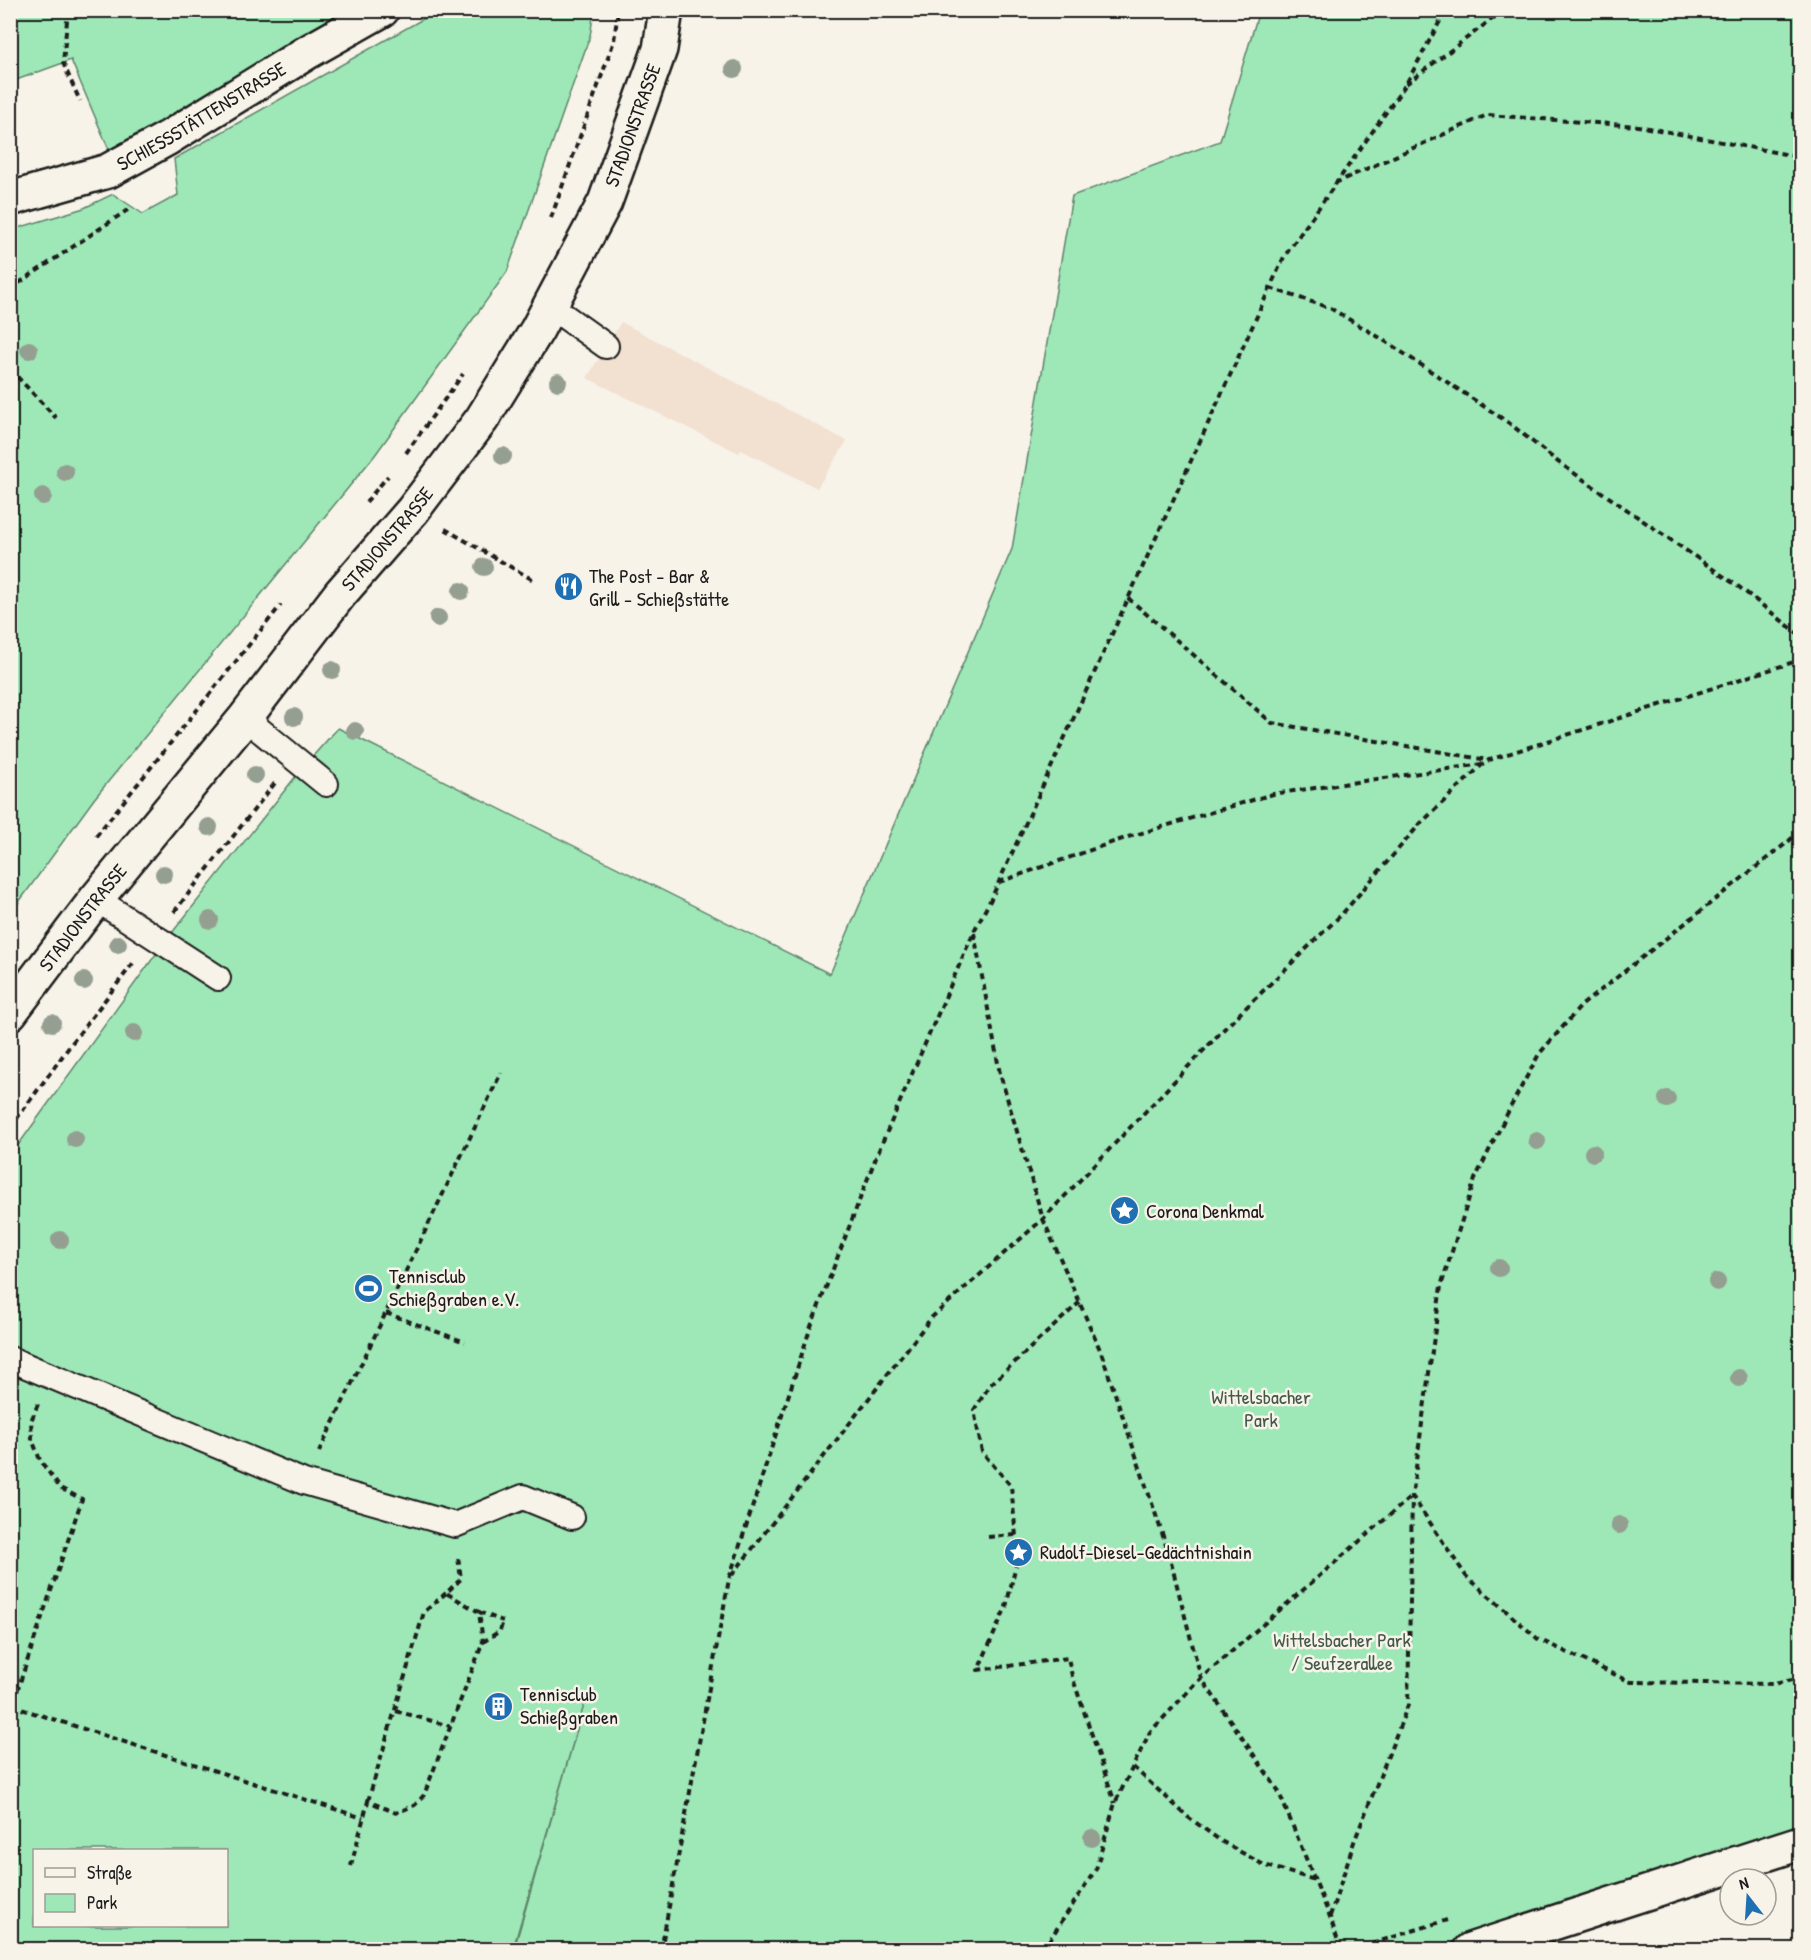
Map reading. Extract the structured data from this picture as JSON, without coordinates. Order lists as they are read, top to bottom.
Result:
{
  "streets": {
    "street": ["SCHIESSSTÄTTENSTRASSE", "STADIONSTRASSE"]
  },
  "parks": ["Wittelsbacher Park", "Wittelsbacher Park / Seufzerallee"],
  "places": {
    "restaurant": ["The Post - Bar & Grill - Schießstätte"],
    "place": ["Corona Denkmal", "Rudolf-Diesel-Gedächtnishain"],
    "sports": ["Tennisclub Schießgraben e.V."],
    "building": ["Tennisclub Schießgraben"]
  },
  "legend": ["Straße", "Park"],
  "north": "top"
}
